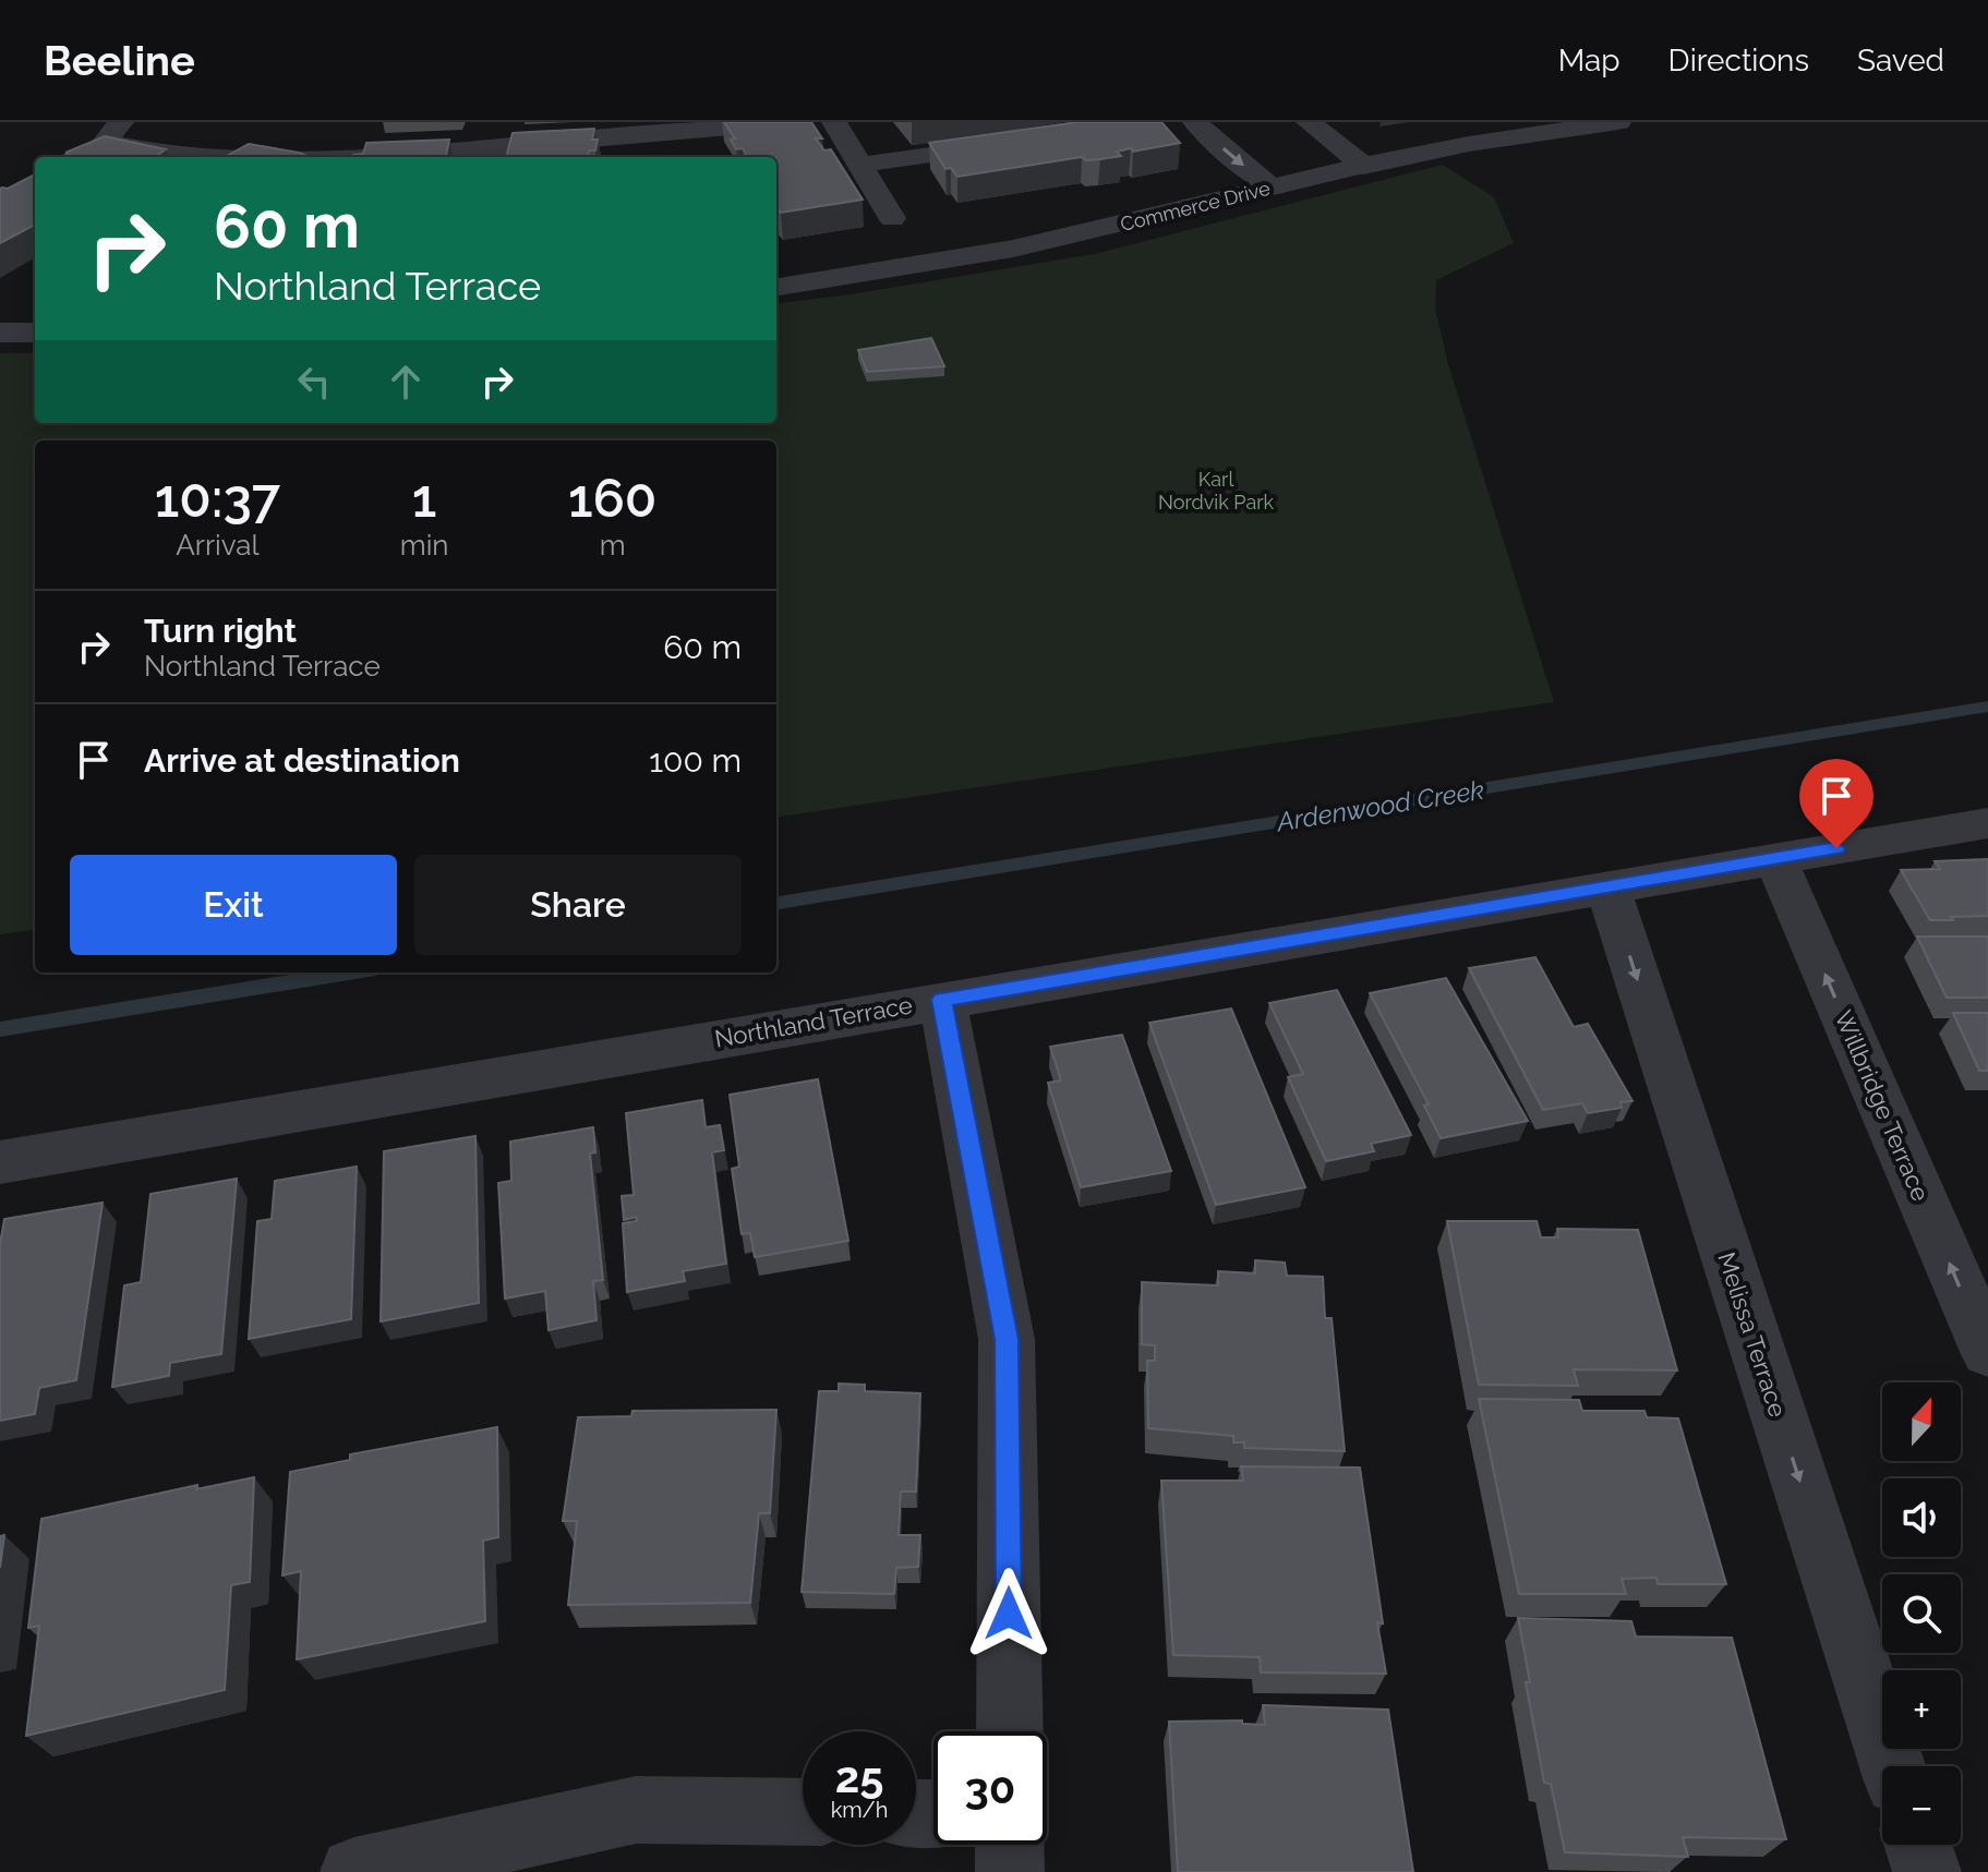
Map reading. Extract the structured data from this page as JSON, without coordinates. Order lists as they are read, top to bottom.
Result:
{
  "streets": {
    "street": [
      "Commerce Drive",
      "Northland Terrace",
      "Willbridge Terrace",
      "Melissa Terrace"
    ]
  },
  "crossings": [
    ["Northland Terrace", "Willbridge Terrace"],
    ["Northland Terrace", "Melissa Terrace"]
  ],
  "one_way": ["Willbridge Terrace", "Melissa Terrace"],
  "water": ["Ardenwood Creek"],
  "parks": ["Karl Nordvik Park"],
  "north": "top",
  "page": {
    "header": "Beeline",
    "nav": ["Map", "Directions", "Saved"],
    "turn": ["60 m", "Northland Terrace"],
    "eta": [
      "10:37",
      "Arrival",
      "1",
      "min",
      "160",
      "m"
    ],
    "list": [
      {
        "name": "Turn right",
        "note": "Northland Terrace",
        "value": "60 m"
      },
      {
        "name": "Arrive at destination",
        "value": "100 m"
      }
    ],
    "buttons": ["Exit", "Share"],
    "map_buttons": ["+", "−"],
    "speed": "25 km/h",
    "limit": "30"
  }
}
